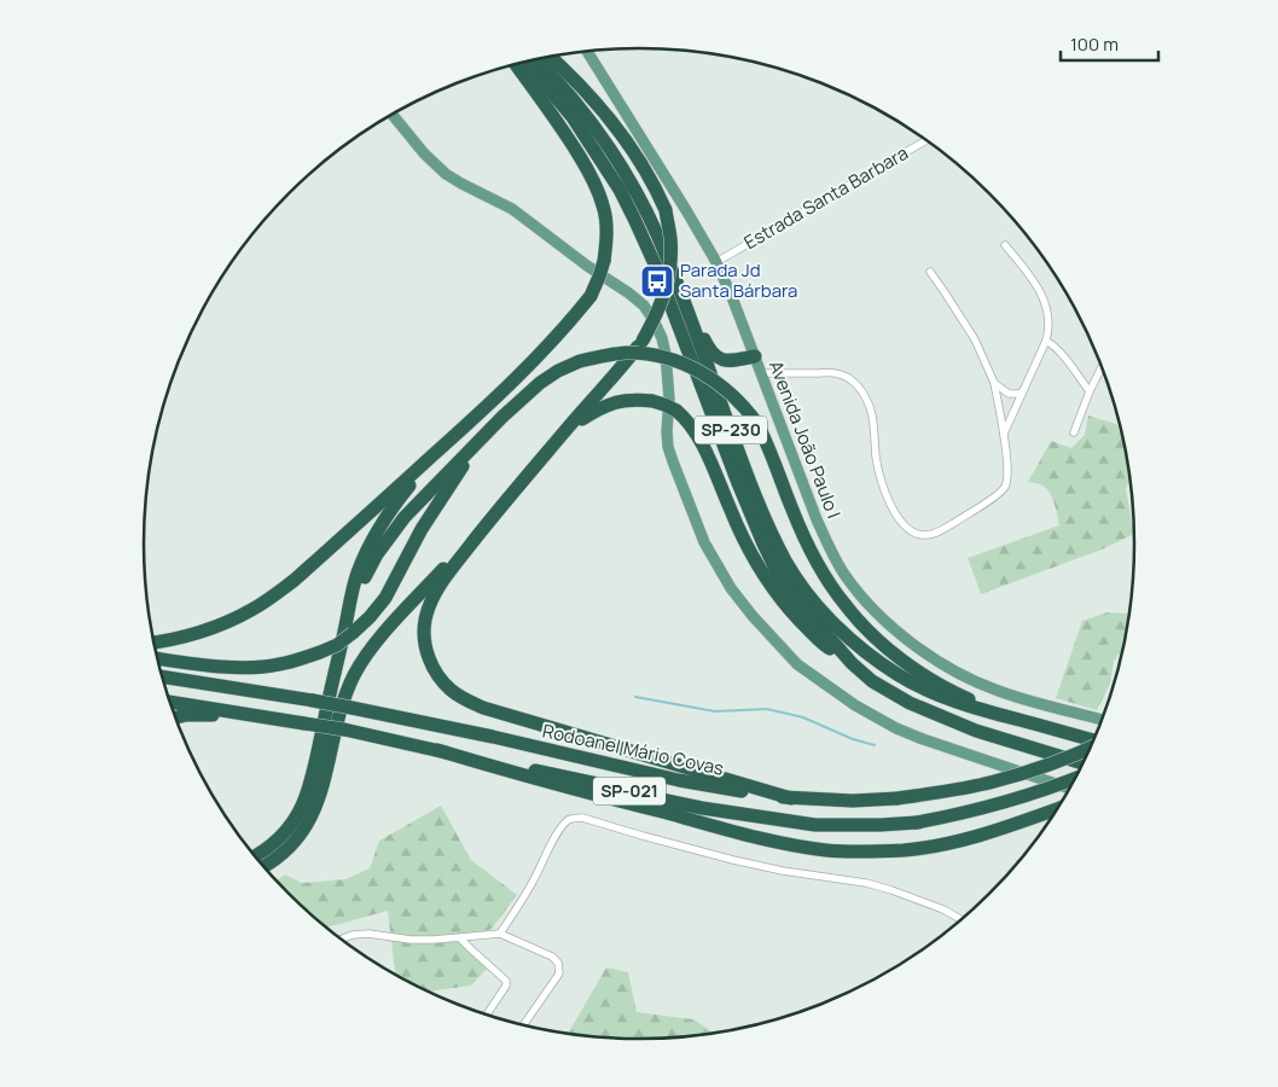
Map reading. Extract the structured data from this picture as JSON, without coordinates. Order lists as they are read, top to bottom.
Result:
{
  "streets": {
    "highway": ["SP-230", "Rodoanel Mário Covas", "SP-021"],
    "main road": ["Avenida João Paulo I"],
    "street": ["Estrada Santa Barbara"]
  },
  "crossings": [
    ["Estrada Santa Barbara", "Avenida João Paulo I"]
  ],
  "places": {
    "bus stop": ["Parada Jd Santa Bárbara"]
  },
  "scale_bar": "100 m"
}
